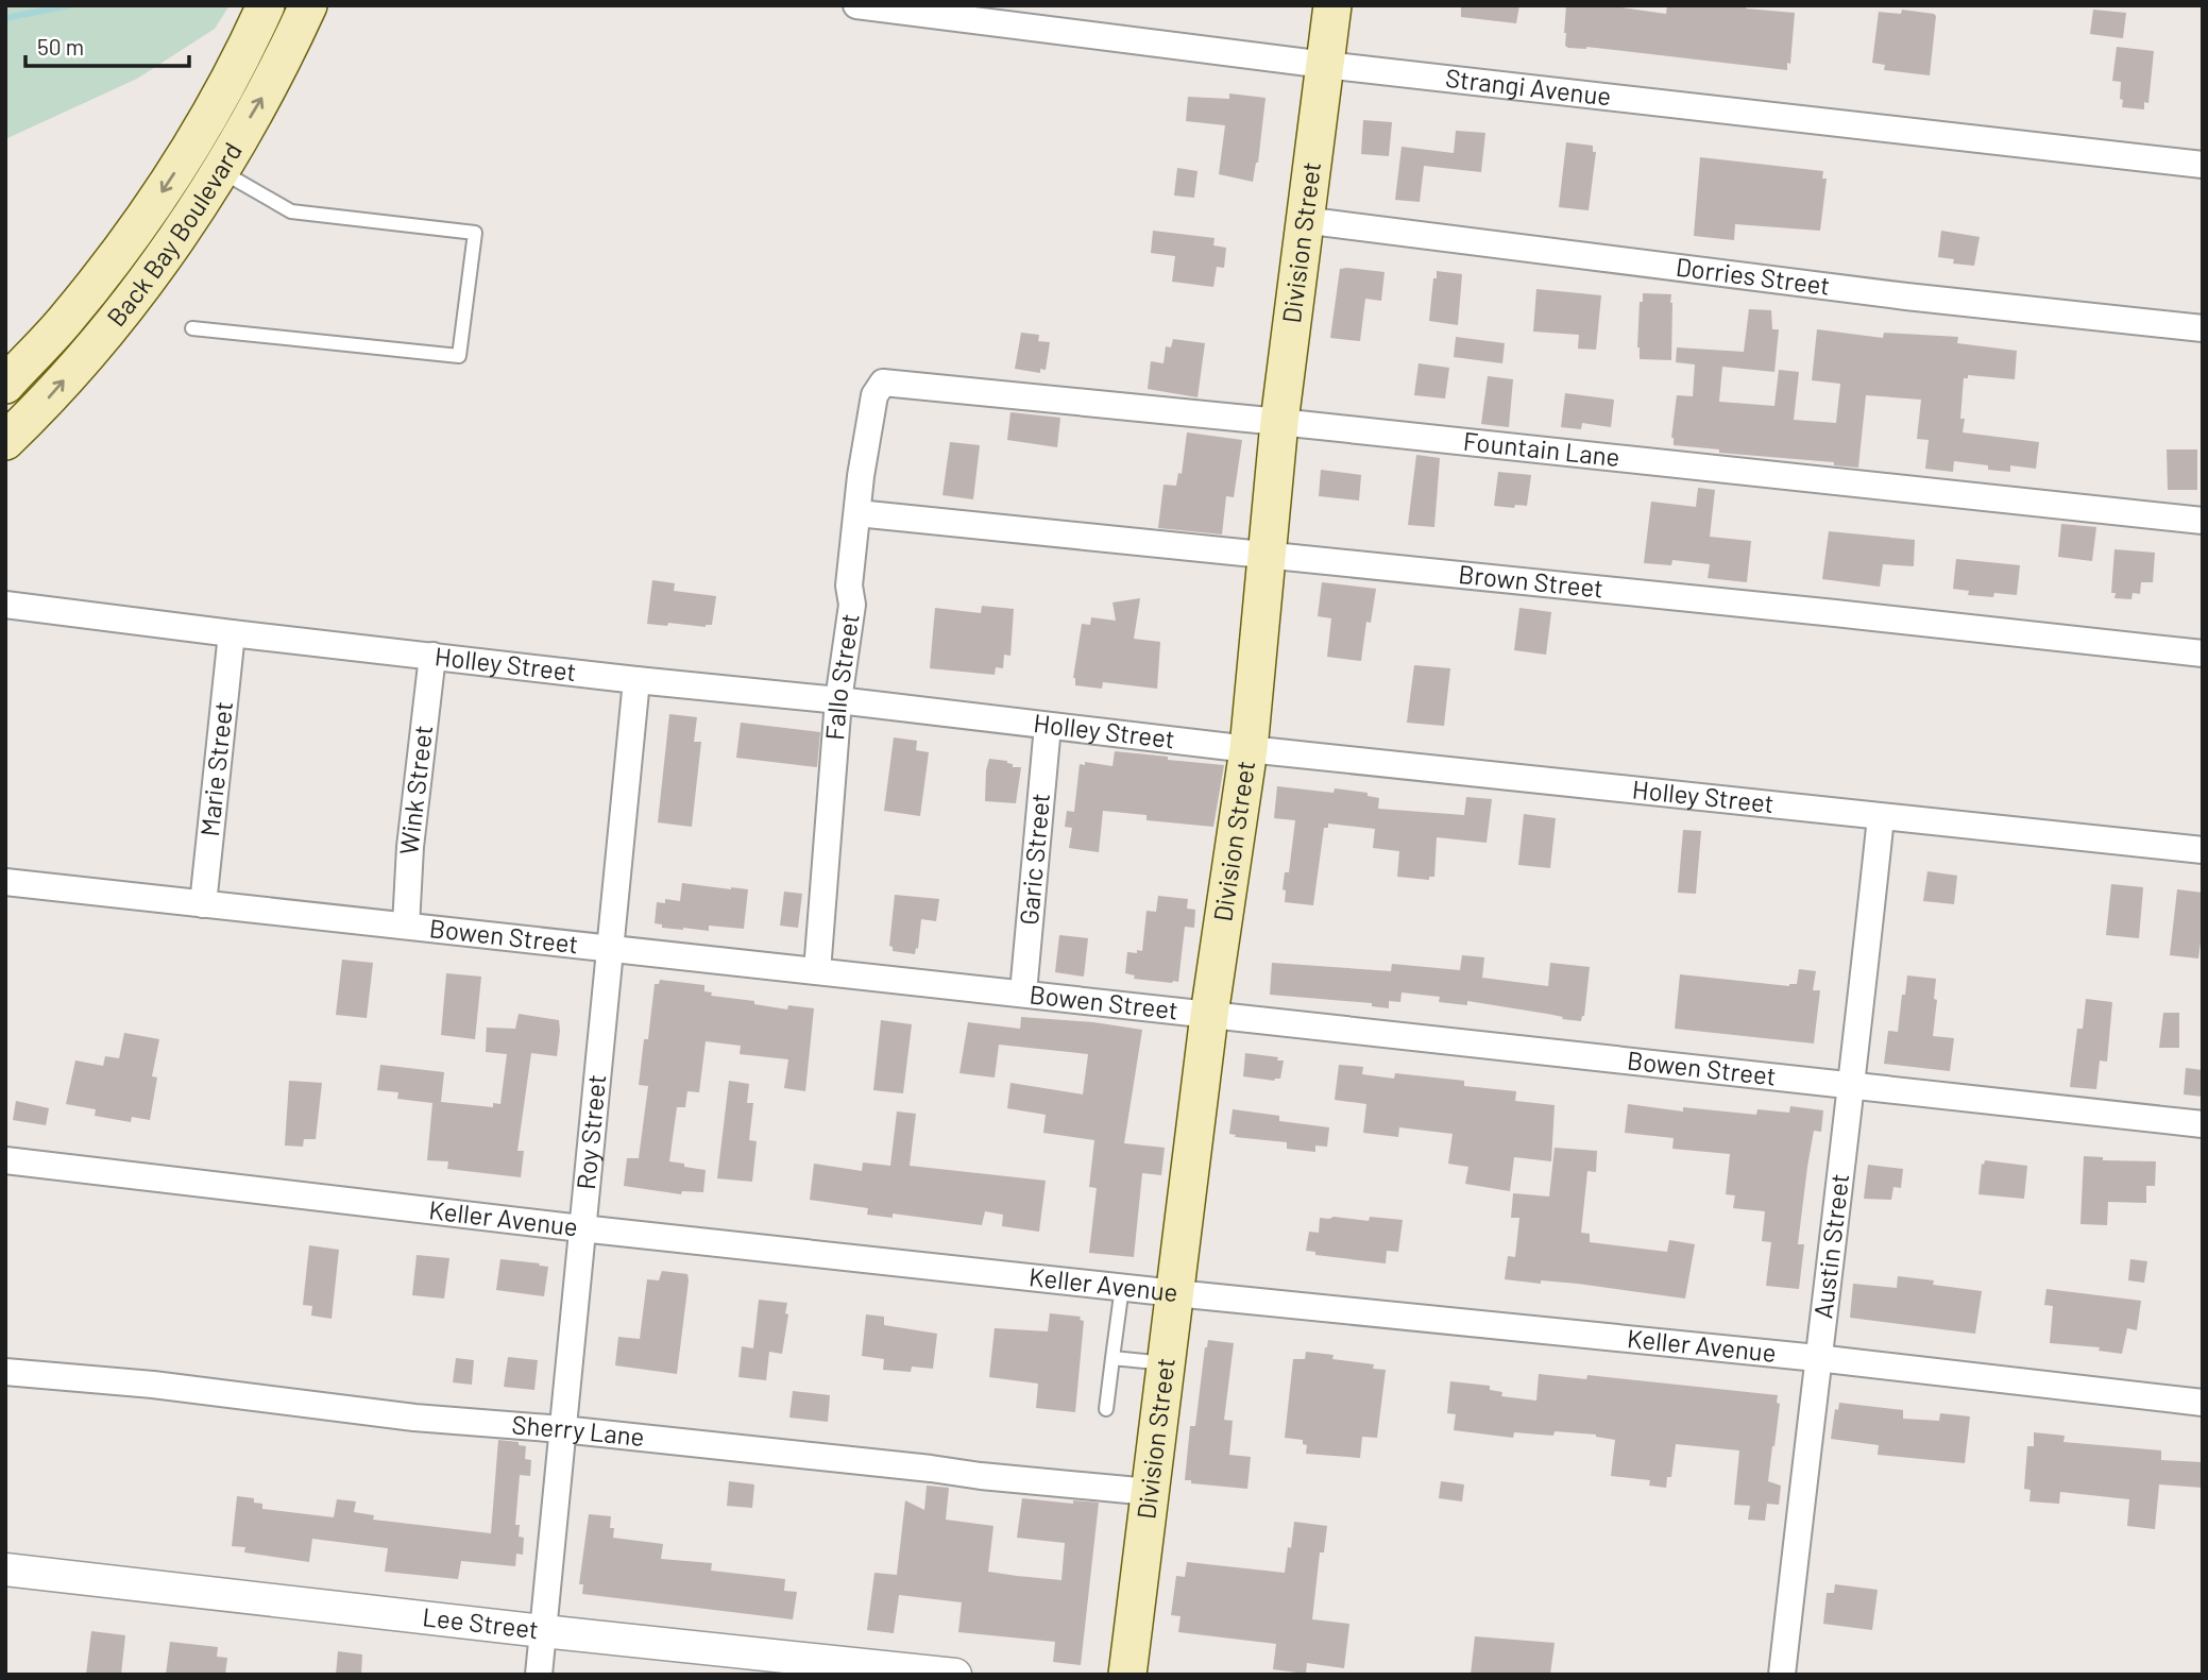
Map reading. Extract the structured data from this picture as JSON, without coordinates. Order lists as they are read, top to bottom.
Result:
{
  "streets": {
    "main road": ["Back Bay Boulevard", "Division Street"],
    "street": [
      "Strangi Avenue",
      "Dorries Street",
      "Fountain Lane",
      "Brown Street",
      "Holley Street",
      "Fallo Street",
      "Marie Street",
      "Wink Street",
      "Garic Street",
      "Bowen Street",
      "Roy Street",
      "Keller Avenue",
      "Austin Street",
      "Sherry Lane",
      "Lee Street"
    ]
  },
  "crossings": [
    ["Strangi Avenue", "Division Street"],
    ["Division Street", "Dorries Street"],
    ["Division Street", "Fountain Lane"],
    ["Division Street", "Brown Street"],
    ["Division Street", "Holley Street"],
    ["Division Street", "Bowen Street"],
    ["Division Street", "Keller Avenue"],
    ["Division Street", "Sherry Lane"],
    ["Fountain Lane", "Fallo Street"],
    ["Brown Street", "Fallo Street"],
    ["Holley Street", "Fallo Street"],
    ["Holley Street", "Marie Street"],
    ["Holley Street", "Wink Street"],
    ["Holley Street", "Garic Street"],
    ["Holley Street", "Roy Street"],
    ["Holley Street", "Austin Street"],
    ["Fallo Street", "Bowen Street"],
    ["Marie Street", "Bowen Street"],
    ["Wink Street", "Bowen Street"],
    ["Garic Street", "Bowen Street"],
    ["Bowen Street", "Roy Street"],
    ["Bowen Street", "Austin Street"],
    ["Roy Street", "Keller Avenue"],
    ["Roy Street", "Sherry Lane"],
    ["Roy Street", "Lee Street"],
    ["Keller Avenue", "Austin Street"]
  ],
  "scale_bar": "50 m"
}
